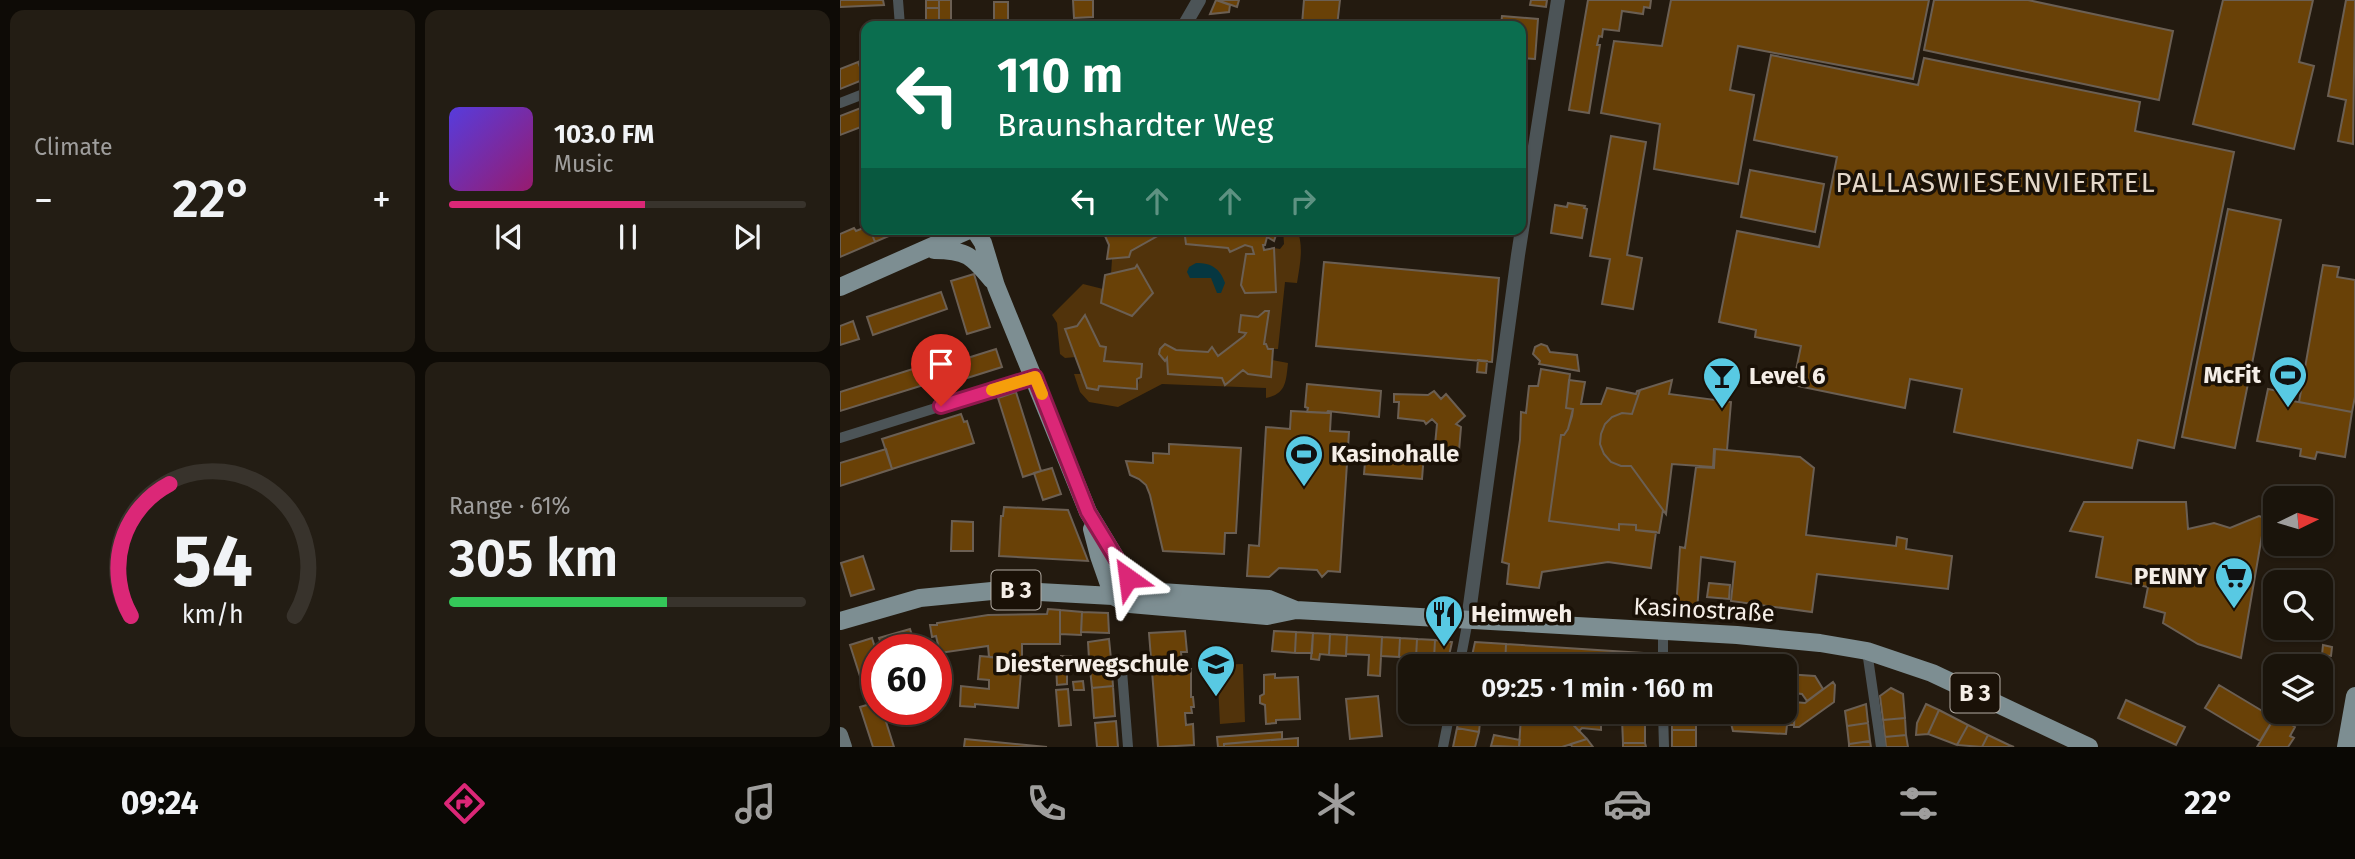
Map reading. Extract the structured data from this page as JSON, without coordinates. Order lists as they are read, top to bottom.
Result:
{
  "streets": {
    "main road": ["B 3", "Kasinostraße"]
  },
  "districts": ["PALLASWIESENVIERTEL"],
  "places": {
    "sports": ["McFit", "Kasinohalle"],
    "bar": ["Level 6"],
    "supermarket": ["PENNY"],
    "restaurant": ["Heimweh"],
    "school or university": ["Diesterwegschule"]
  },
  "north": "right",
  "page": {
    "tile": [
      "Climate",
      ["Range · 61%", "305 km"]
    ],
    "turn": ["110 m", "Braunshardter Weg"],
    "song": ["103.0 FM", "Music"],
    "heat": ["−", "22°", "+"],
    "limit": "60",
    "trip": "09:25 · 1 min · 160 m",
    "tabs": ["09:24", "22°"],
    "gauge": ["54", "km/h"]
  }
}
